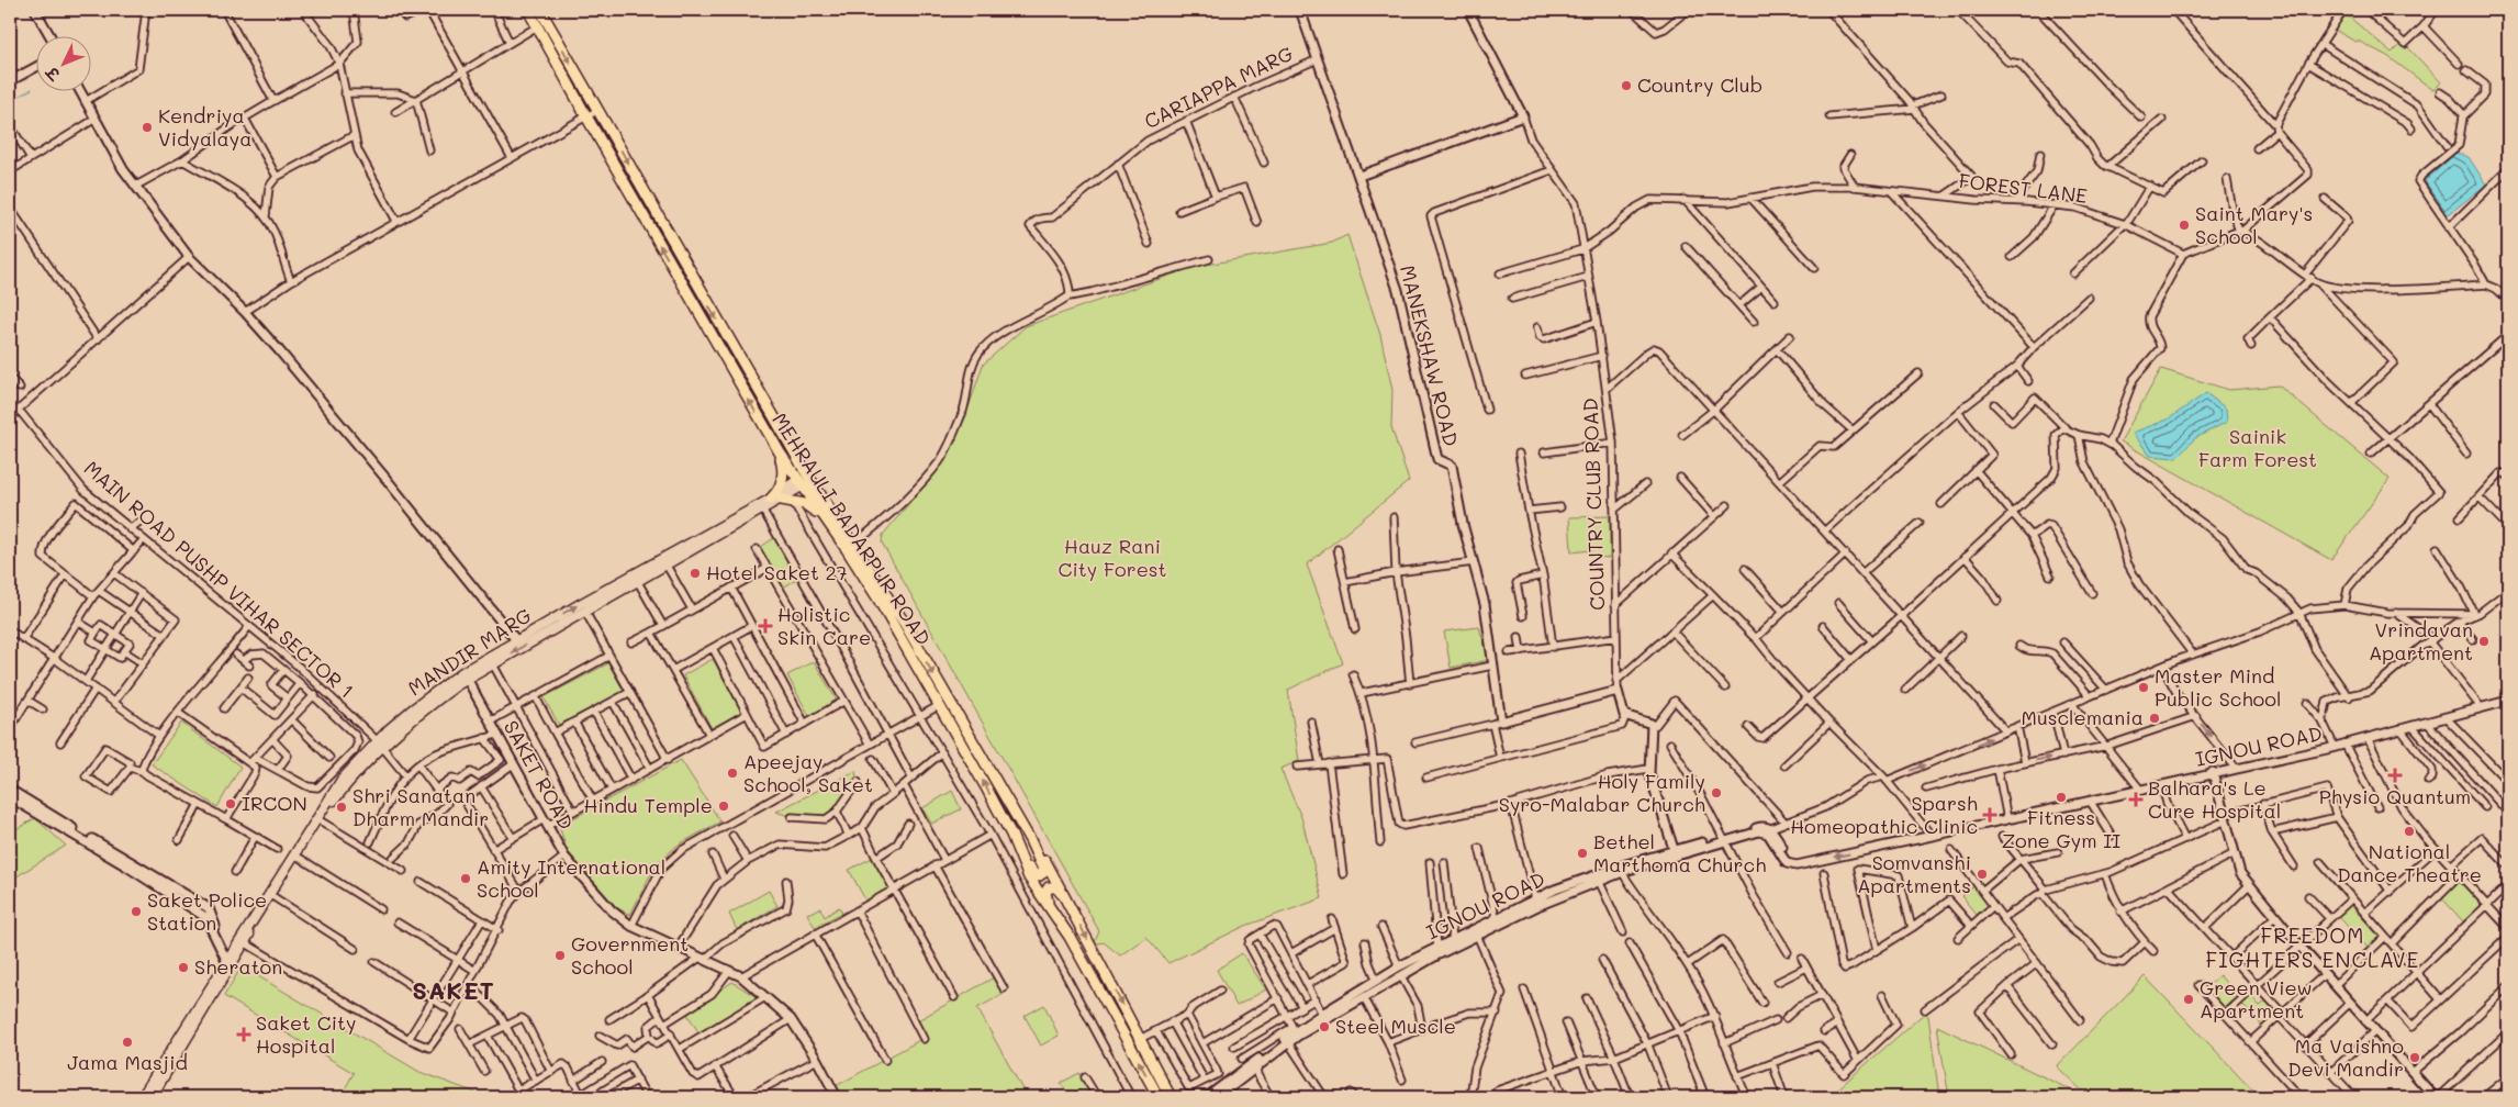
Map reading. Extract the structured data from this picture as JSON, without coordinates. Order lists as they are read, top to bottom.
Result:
{
  "streets": {
    "main road": ["MEHRAULI BADARPUR ROAD", "MANDIR MARG"],
    "street": [
      "CARIAPPA MARG",
      "FOREST LANE",
      "MANEKSHAW ROAD",
      "COUNTRY CLUB ROAD",
      "MAIN ROAD PUSHP VIHAR SECTOR 1",
      "IGNOU ROAD",
      "SAKET ROAD"
    ]
  },
  "crossings": [
    ["FOREST LANE", "COUNTRY CLUB ROAD"],
    ["MEHRAULI BADARPUR ROAD", "MANDIR MARG"],
    ["MAIN ROAD PUSHP VIHAR SECTOR 1", "MANDIR MARG"],
    ["MANDIR MARG", "SAKET ROAD"]
  ],
  "districts": ["FREEDOM FIGHTERS ENCLAVE", "SAKET"],
  "parks": ["Sainik Farm Forest", "Hauz Rani City Forest"],
  "places": {
    "other": [
      "Country Club",
      "Kendriya Vidyalaya",
      "Saint Mary's School",
      "Hotel Saket 27",
      "Vrindavan Apartment",
      "Master Mind Public School",
      "Musclemania",
      "Apeejay School, Saket",
      "Holy Family Syro-Malabar Church",
      "Fitness Zone Gym II",
      "IRCON",
      "Hindu Temple",
      "Shri Sanatan Dharm Mandir",
      "National Dance Theatre",
      "Bethel Marthoma Church",
      "Somvanshi Apartments",
      "Amity International School",
      "Saket Police Station",
      "Government School",
      "Sheraton",
      "Green View Apartment",
      "Steel Muscle",
      "Jama Masjid",
      "Ma Vaishno Devi Mandir"
    ],
    "health": [
      "Holistic Skin Care",
      "Physio Quantum",
      "Balhara's Le Cure Hospital",
      "Sparsh Homeopathic Clinic",
      "Saket City Hospital"
    ]
  },
  "north": "bottom left"
}
